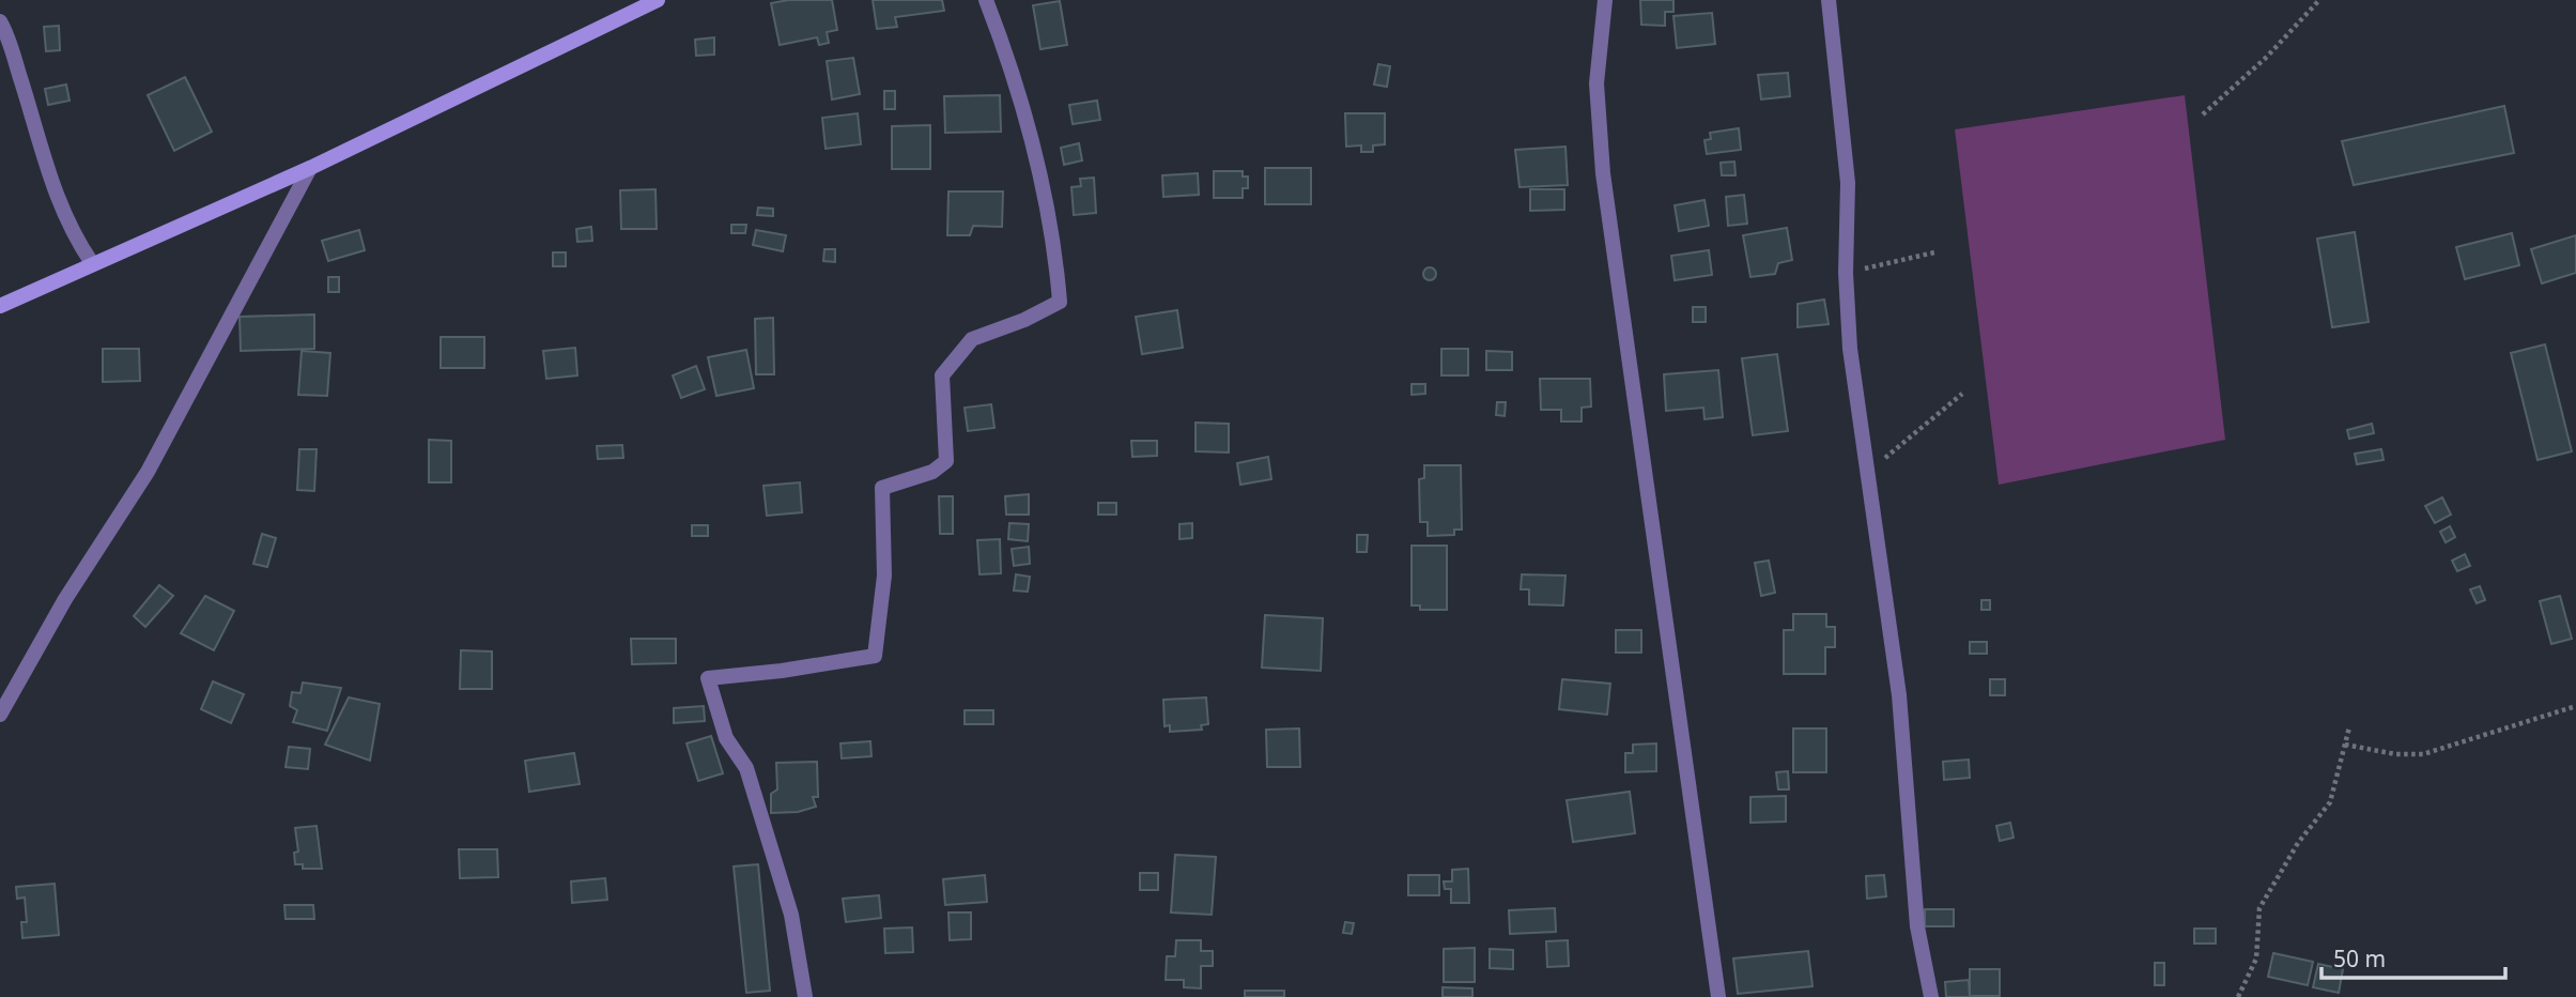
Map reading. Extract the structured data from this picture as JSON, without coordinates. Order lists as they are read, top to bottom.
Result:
{
  "scale_bar": "50 m"
}
